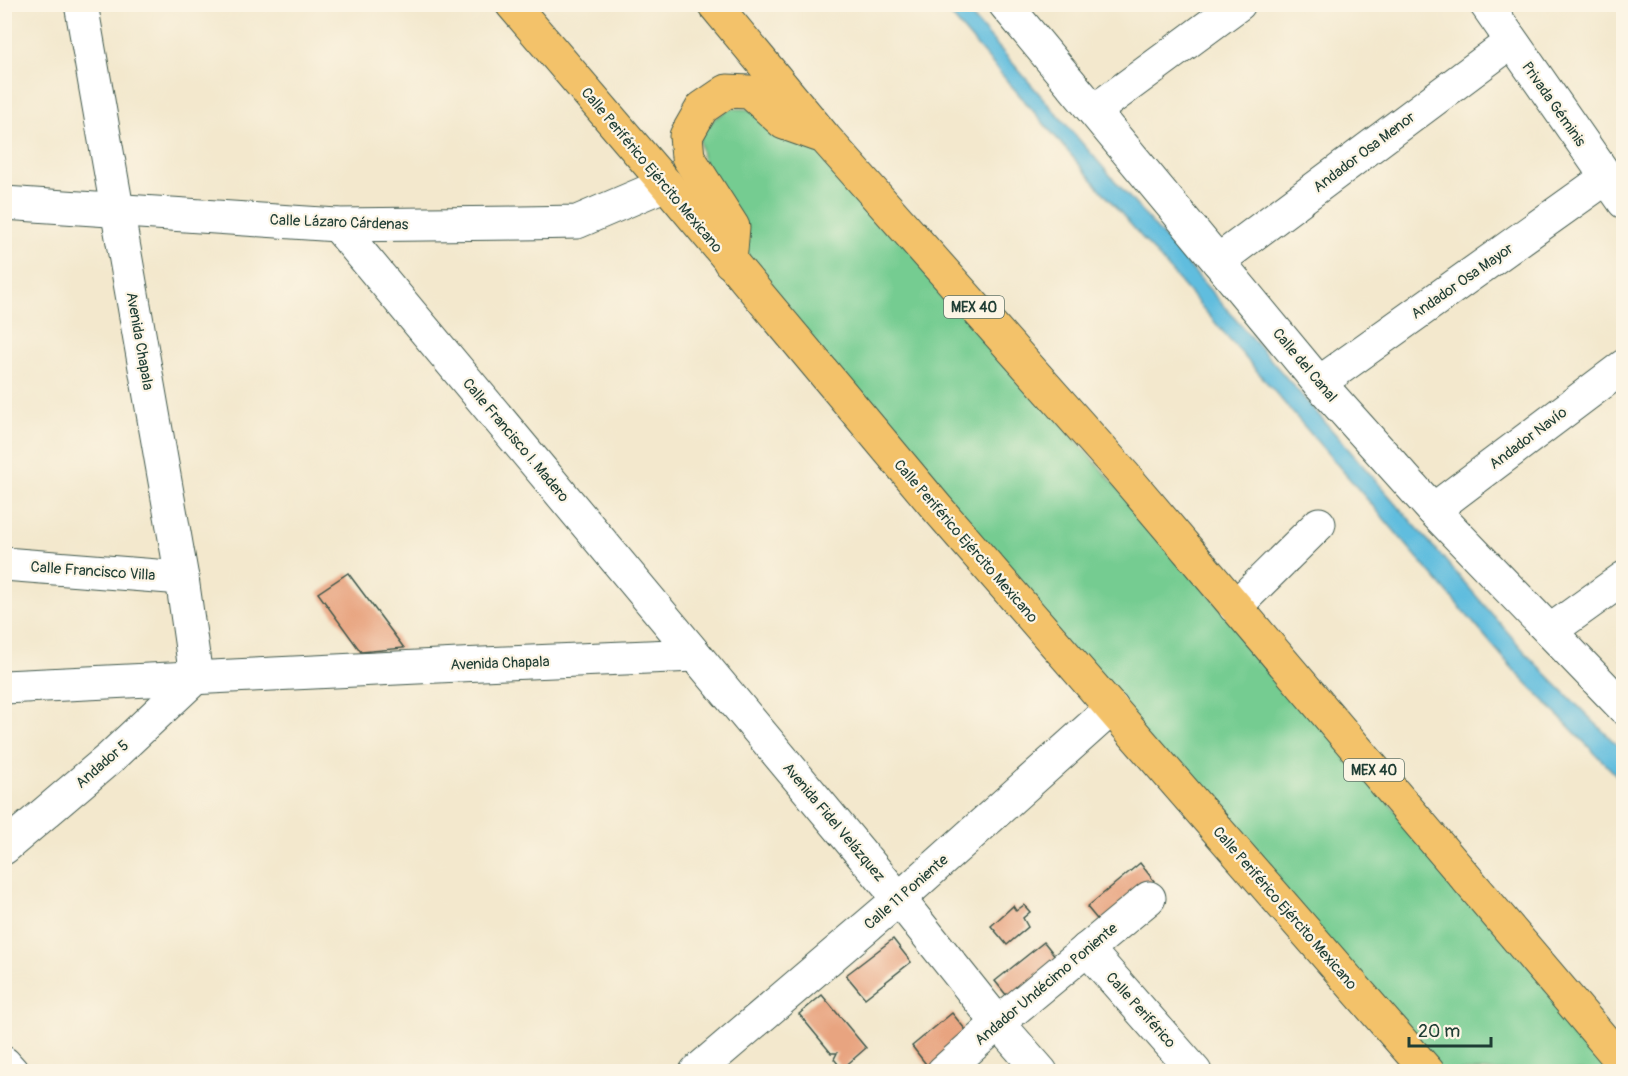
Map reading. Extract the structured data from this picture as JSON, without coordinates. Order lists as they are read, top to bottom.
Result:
{
  "streets": {
    "highway": ["Calle Periférico Ejército Mexicano", "MEX 40"],
    "street": [
      "Privada Géminis",
      "Andador Osa Menor",
      "Calle Lázaro Cárdenas",
      "Andador Osa Mayor",
      "Avenida Chapala",
      "Calle del Canal",
      "Andador Navío",
      "Calle Francisco I. Madero",
      "Calle Francisco Villa",
      "Andador 5",
      "Avenida Fidel Velázquez",
      "Calle 11 Poniente",
      "Andador Undécimo Poniente",
      "Calle Periférico"
    ]
  },
  "crossings": [
    ["Privada Géminis", "Andador Osa Menor"],
    ["Privada Géminis", "Andador Osa Mayor"],
    ["Andador Osa Menor", "Calle del Canal"],
    ["Calle Periférico Ejército Mexicano", "Calle Lázaro Cárdenas"],
    ["Calle Periférico Ejército Mexicano", "Calle 11 Poniente"],
    ["Calle Lázaro Cárdenas", "Avenida Chapala"],
    ["Calle Lázaro Cárdenas", "Calle Francisco I. Madero"],
    ["Andador Osa Mayor", "Calle del Canal"],
    ["Avenida Chapala", "Calle Francisco I. Madero"],
    ["Avenida Chapala", "Calle Francisco Villa"],
    ["Avenida Chapala", "Andador 5"],
    ["Avenida Chapala", "Avenida Fidel Velázquez"],
    ["Calle del Canal", "Andador Navío"],
    ["Calle Francisco I. Madero", "Avenida Fidel Velázquez"],
    ["Avenida Fidel Velázquez", "Calle 11 Poniente"],
    ["Avenida Fidel Velázquez", "Andador Undécimo Poniente"],
    ["Andador Undécimo Poniente", "Calle Periférico"]
  ],
  "scale_bar": "20 m"
}
